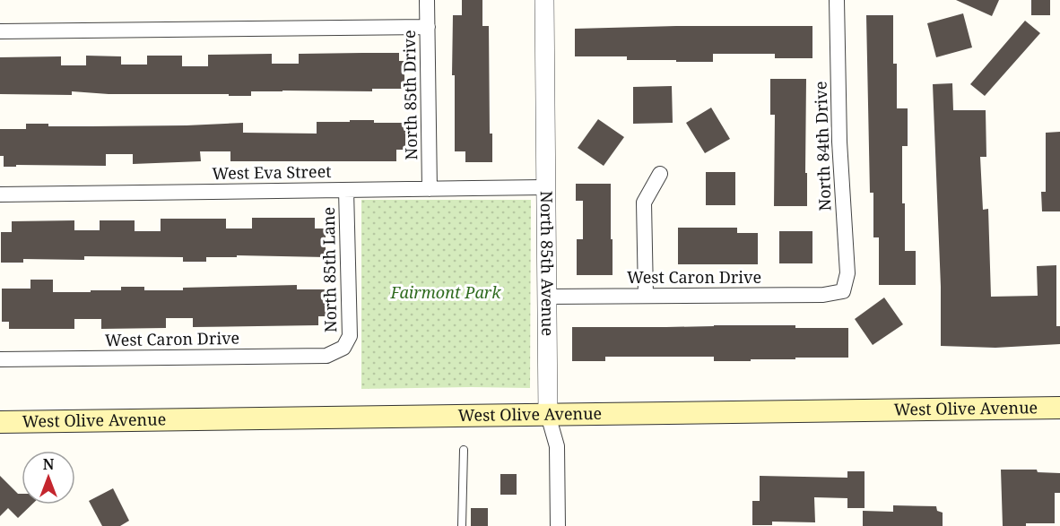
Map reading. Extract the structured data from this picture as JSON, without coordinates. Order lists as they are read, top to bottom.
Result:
{
  "streets": {
    "main road": ["West Olive Avenue"],
    "street": [
      "North 85th Drive",
      "North 84th Drive",
      "West Eva Street",
      "North 85th Avenue",
      "North 85th Lane",
      "West Caron Drive"
    ]
  },
  "crossings": [
    ["North 85th Drive", "West Eva Street"],
    ["North 84th Drive", "West Caron Drive"],
    ["West Eva Street", "North 85th Avenue"],
    ["West Eva Street", "North 85th Lane"],
    ["North 85th Avenue", "West Caron Drive"],
    ["North 85th Avenue", "West Olive Avenue"],
    ["North 85th Lane", "West Caron Drive"]
  ],
  "parks": ["Fairmont Park"],
  "north": "top"
}
